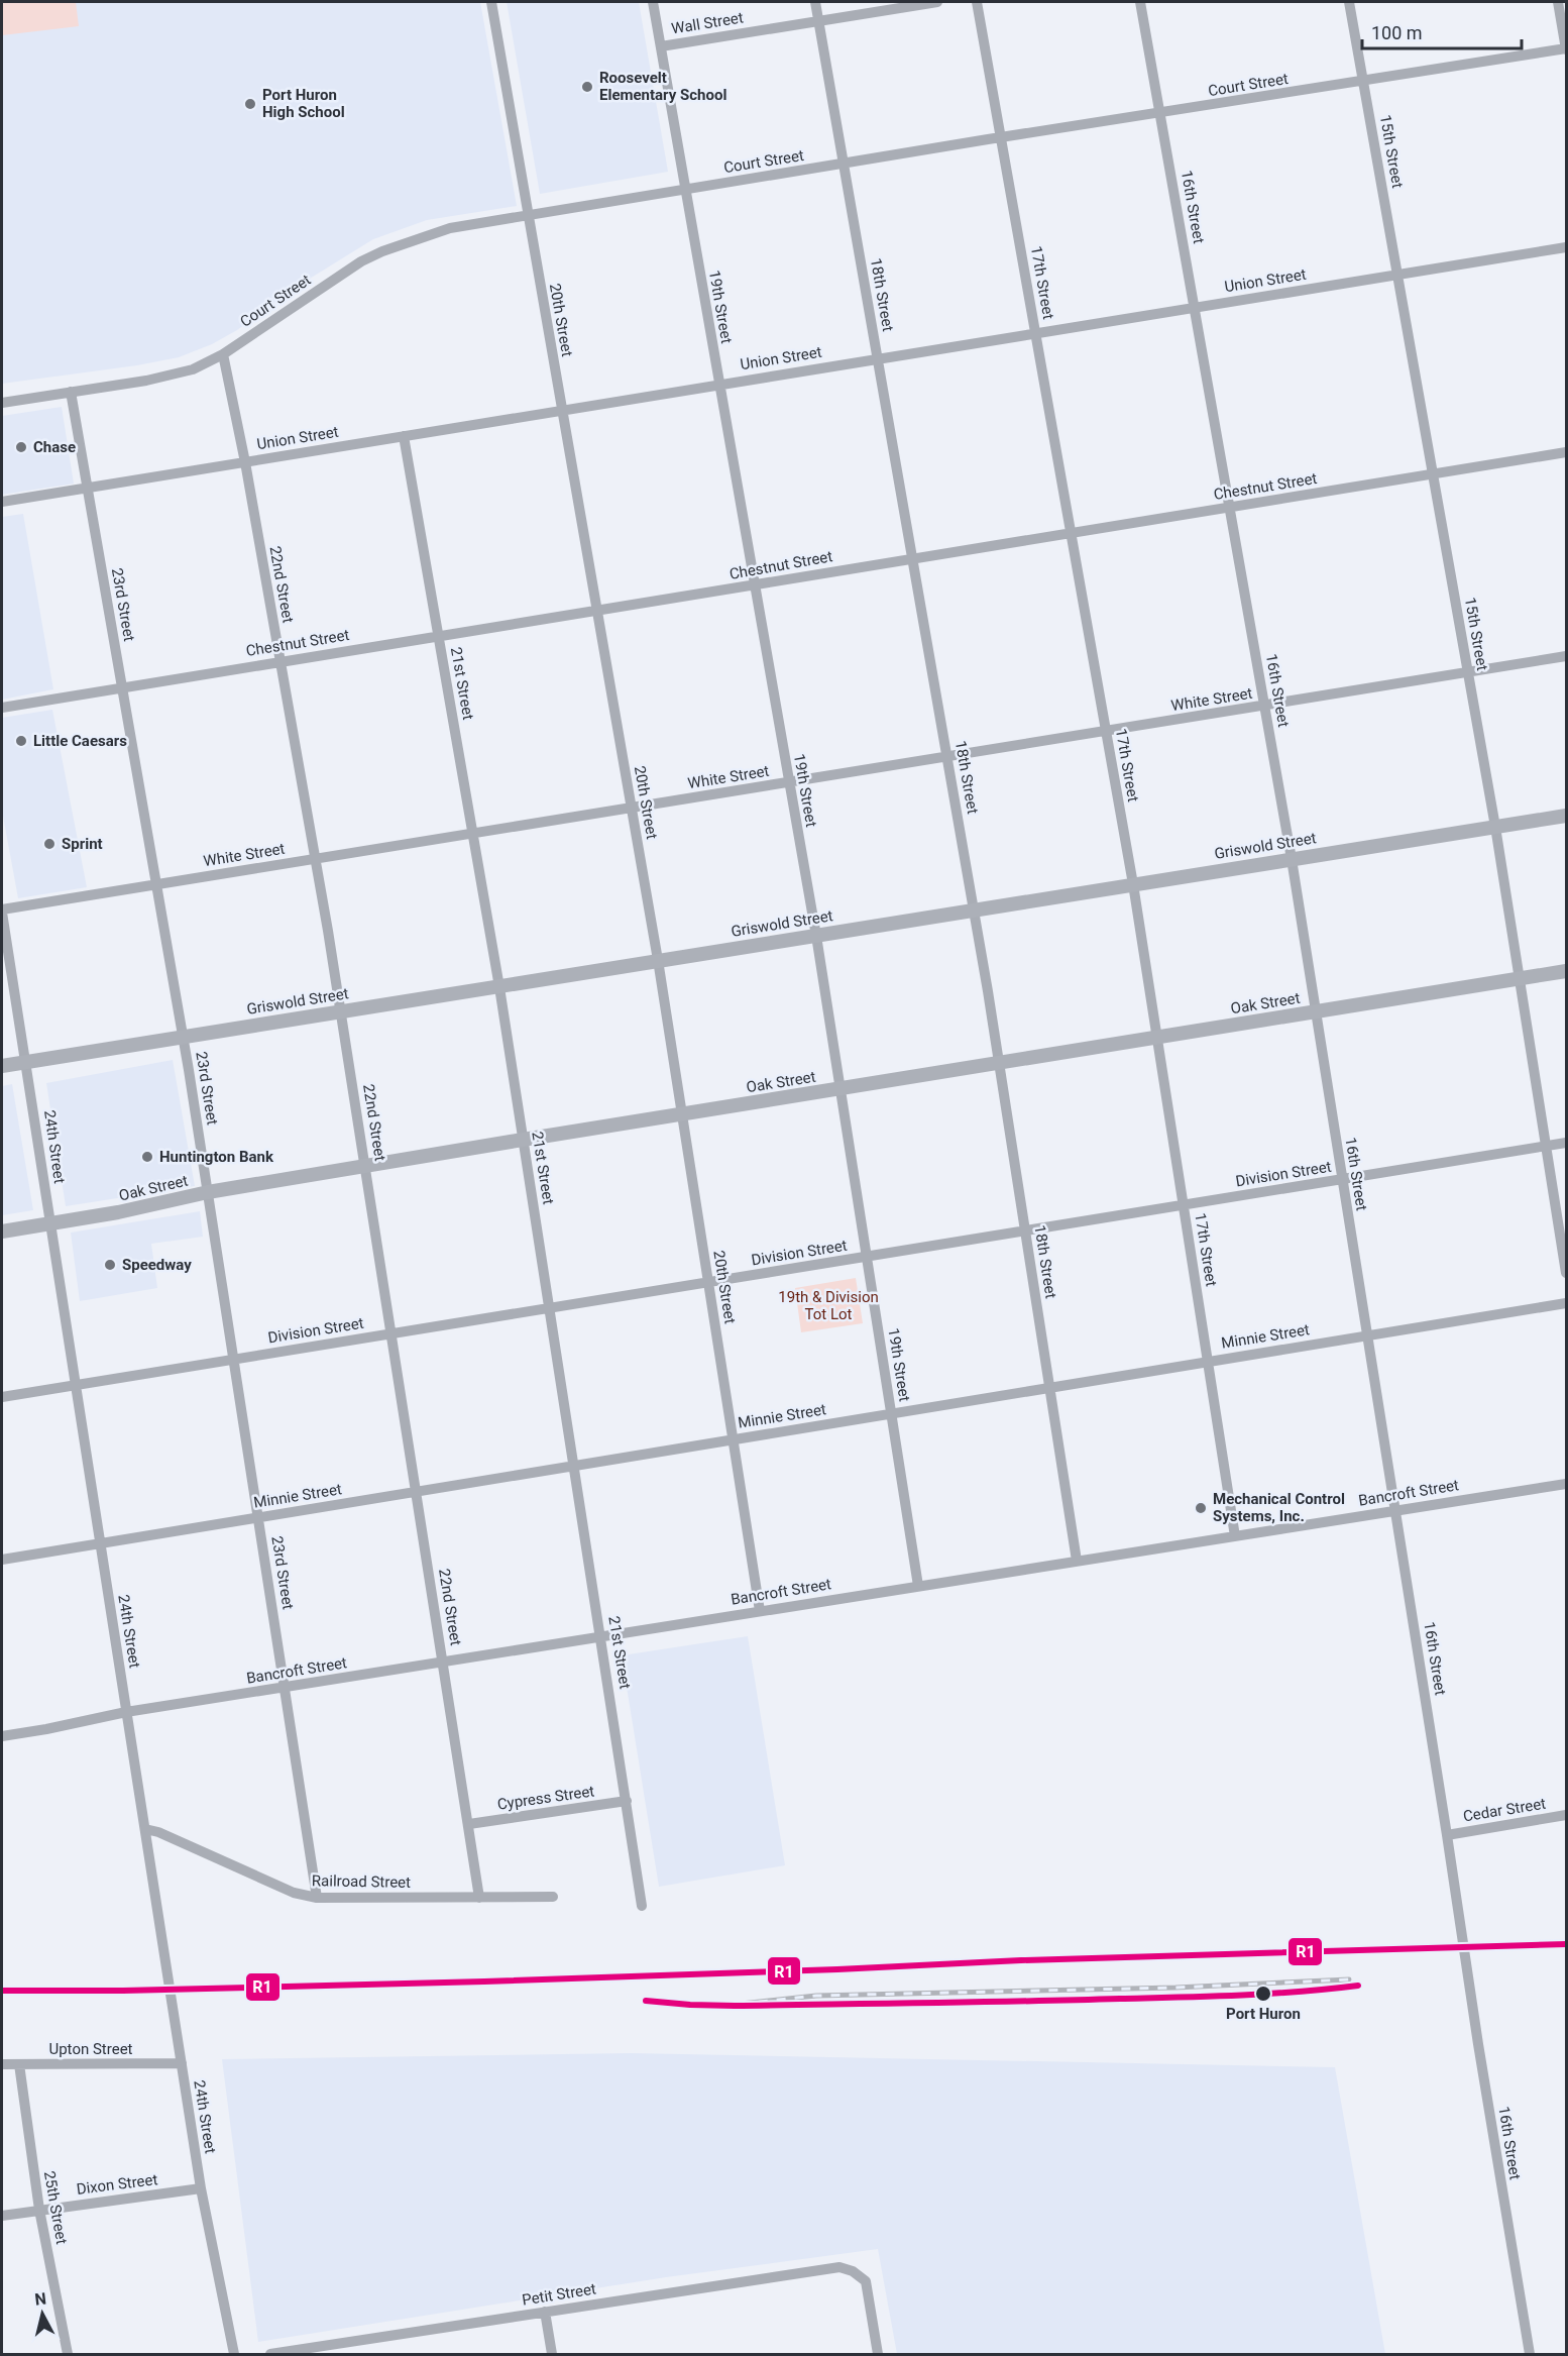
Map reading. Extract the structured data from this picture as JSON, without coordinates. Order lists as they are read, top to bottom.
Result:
{
  "streets": {
    "main road": ["Griswold Street", "Oak Street"],
    "street": [
      "Wall Street",
      "Court Street",
      "15th Street",
      "16th Street",
      "Union Street",
      "17th Street",
      "18th Street",
      "19th Street",
      "20th Street",
      "Chestnut Street",
      "22nd Street",
      "23rd Street",
      "21st Street",
      "White Street",
      "24th Street",
      "Division Street",
      "Minnie Street",
      "Bancroft Street",
      "Cypress Street",
      "Cedar Street",
      "Railroad Street",
      "Upton Street",
      "Dixon Street",
      "25th Street",
      "Petit Street"
    ]
  },
  "crossings": [
    ["Wall Street", "18th Street"],
    ["Wall Street", "19th Street"],
    ["Court Street", "15th Street"],
    ["Court Street", "16th Street"],
    ["Court Street", "17th Street"],
    ["Court Street", "18th Street"],
    ["Court Street", "19th Street"],
    ["Court Street", "20th Street"],
    ["Court Street", "22nd Street"],
    ["Court Street", "23rd Street"],
    ["15th Street", "Union Street"],
    ["15th Street", "Chestnut Street"],
    ["15th Street", "White Street"],
    ["15th Street", "Griswold Street"],
    ["15th Street", "Oak Street"],
    ["15th Street", "Division Street"],
    ["16th Street", "Union Street"],
    ["16th Street", "Chestnut Street"],
    ["16th Street", "White Street"],
    ["16th Street", "Griswold Street"],
    ["16th Street", "Oak Street"],
    ["16th Street", "Division Street"],
    ["16th Street", "Minnie Street"],
    ["16th Street", "Bancroft Street"],
    ["16th Street", "Cedar Street"],
    ["Union Street", "17th Street"],
    ["Union Street", "18th Street"],
    ["Union Street", "19th Street"],
    ["Union Street", "20th Street"],
    ["Union Street", "22nd Street"],
    ["Union Street", "23rd Street"],
    ["Union Street", "21st Street"],
    ["17th Street", "Chestnut Street"],
    ["17th Street", "White Street"],
    ["17th Street", "Griswold Street"],
    ["17th Street", "Oak Street"],
    ["17th Street", "Division Street"],
    ["17th Street", "Minnie Street"],
    ["17th Street", "Bancroft Street"],
    ["18th Street", "Chestnut Street"],
    ["18th Street", "White Street"],
    ["18th Street", "Griswold Street"],
    ["18th Street", "Oak Street"],
    ["18th Street", "Division Street"],
    ["18th Street", "Minnie Street"],
    ["18th Street", "Bancroft Street"],
    ["19th Street", "Chestnut Street"],
    ["19th Street", "White Street"],
    ["19th Street", "Griswold Street"],
    ["19th Street", "Oak Street"],
    ["19th Street", "Division Street"],
    ["19th Street", "Minnie Street"],
    ["19th Street", "Bancroft Street"],
    ["20th Street", "Chestnut Street"],
    ["20th Street", "White Street"],
    ["20th Street", "Griswold Street"],
    ["20th Street", "Oak Street"],
    ["20th Street", "Division Street"],
    ["20th Street", "Minnie Street"],
    ["20th Street", "Bancroft Street"],
    ["Chestnut Street", "22nd Street"],
    ["Chestnut Street", "23rd Street"],
    ["Chestnut Street", "21st Street"],
    ["22nd Street", "White Street"],
    ["22nd Street", "Griswold Street"],
    ["22nd Street", "Oak Street"],
    ["22nd Street", "Division Street"],
    ["22nd Street", "Minnie Street"],
    ["22nd Street", "Bancroft Street"],
    ["22nd Street", "Cypress Street"],
    ["22nd Street", "Railroad Street"],
    ["23rd Street", "White Street"],
    ["23rd Street", "Griswold Street"],
    ["23rd Street", "Oak Street"],
    ["23rd Street", "Division Street"],
    ["23rd Street", "Minnie Street"],
    ["23rd Street", "Bancroft Street"],
    ["23rd Street", "Railroad Street"],
    ["21st Street", "White Street"],
    ["21st Street", "Griswold Street"],
    ["21st Street", "Oak Street"],
    ["21st Street", "Division Street"],
    ["21st Street", "Minnie Street"],
    ["21st Street", "Bancroft Street"],
    ["21st Street", "Cypress Street"],
    ["White Street", "24th Street"],
    ["Griswold Street", "24th Street"],
    ["Oak Street", "24th Street"],
    ["24th Street", "Division Street"],
    ["24th Street", "Minnie Street"],
    ["24th Street", "Bancroft Street"],
    ["24th Street", "Railroad Street"],
    ["24th Street", "Upton Street"],
    ["24th Street", "Dixon Street"],
    ["Upton Street", "25th Street"],
    ["Dixon Street", "25th Street"]
  ],
  "parks": ["19th & Division Tot Lot"],
  "places": [
    "Roosevelt Elementary School",
    "Port Huron High School",
    "Chase",
    "Little Caesars",
    "Sprint",
    "Huntington Bank",
    "Speedway",
    "Mechanical Control Systems, Inc.",
    "Port Huron"
  ],
  "lines": ["transit line R1"],
  "scale_bar": "100 m",
  "north": "top"
}
